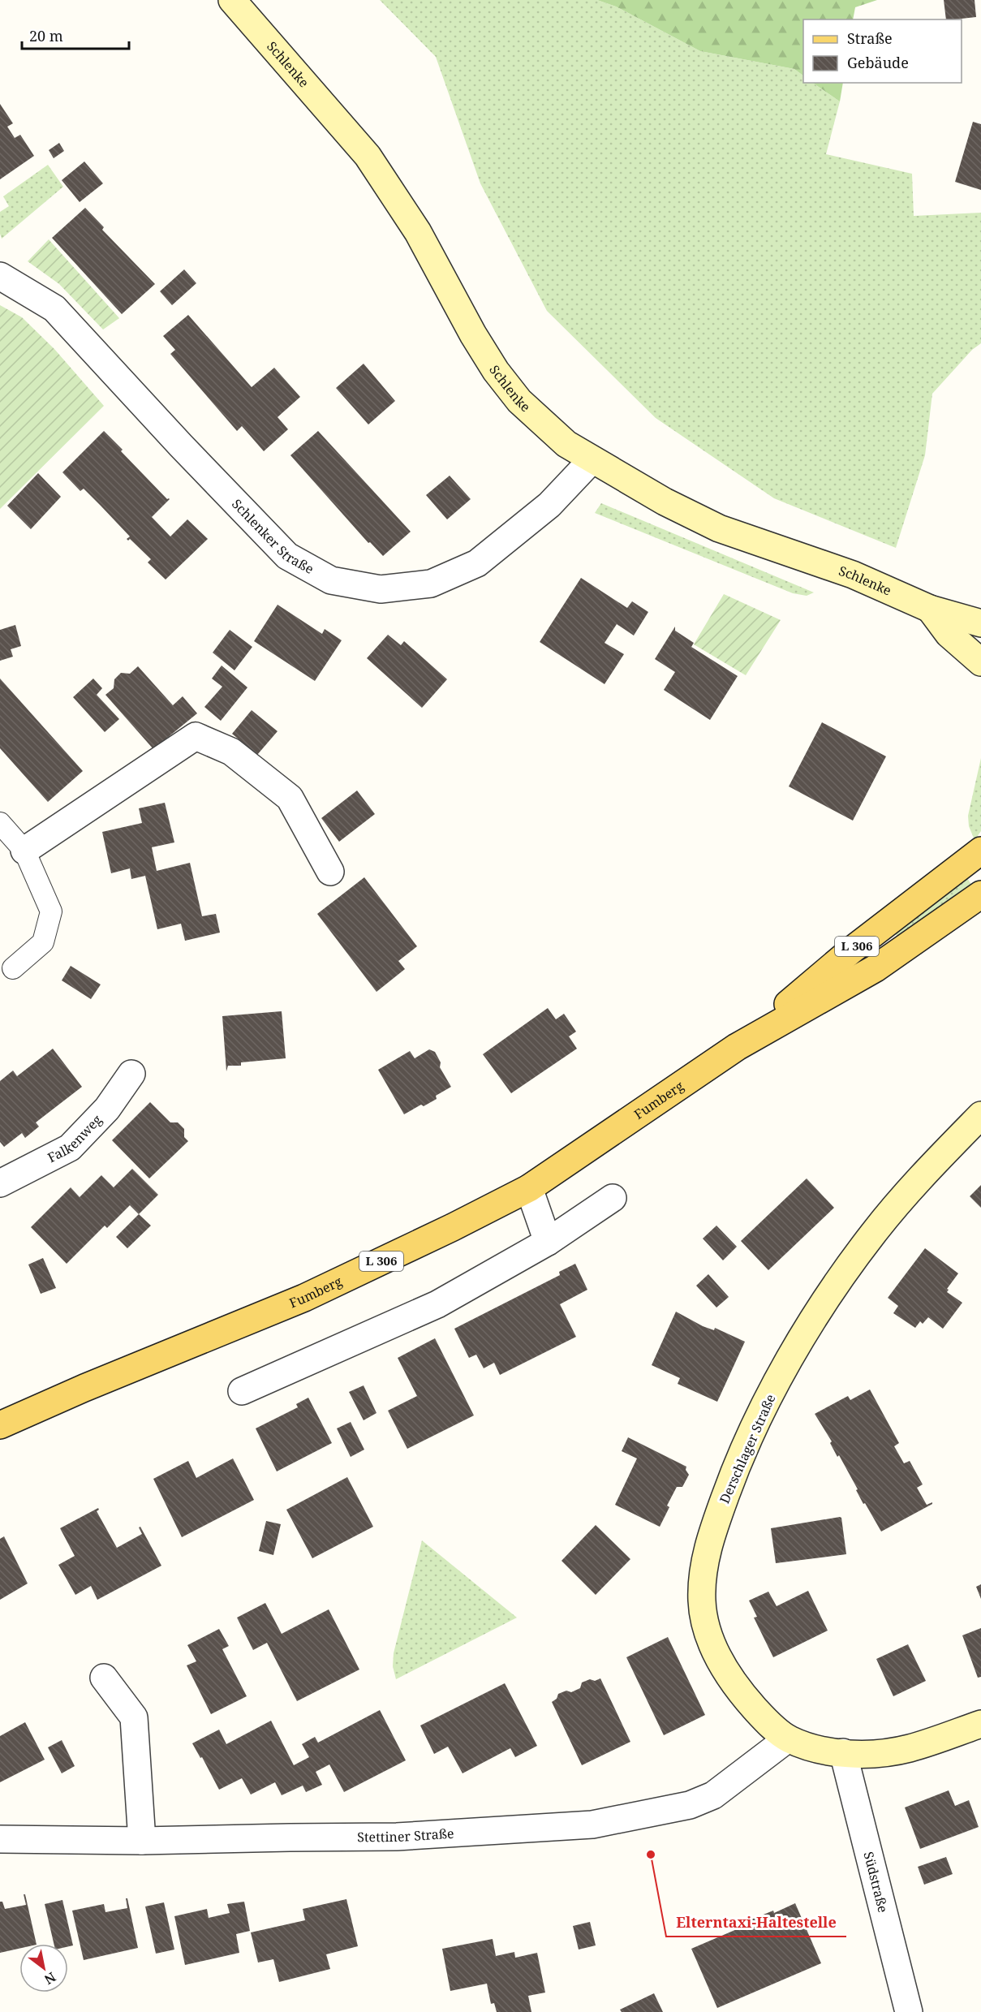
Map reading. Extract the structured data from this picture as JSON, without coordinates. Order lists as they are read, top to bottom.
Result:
{
  "streets": {
    "main road": [
      "Schlenke",
      "L 306",
      "Fumberg",
      "Derschlager Straße"
    ],
    "street": [
      "Schlenker Straße",
      "Falkenweg",
      "Stettiner Straße",
      "Südstraße"
    ]
  },
  "crossings": [
    ["Schlenke", "Schlenker Straße"],
    ["Derschlager Straße", "Stettiner Straße"],
    ["Derschlager Straße", "Südstraße"]
  ],
  "places": ["Elterntaxi-Haltestelle"],
  "legend": ["Straße", "Gebäude"],
  "scale_bar": "20 m",
  "north": "bottom right"
}
